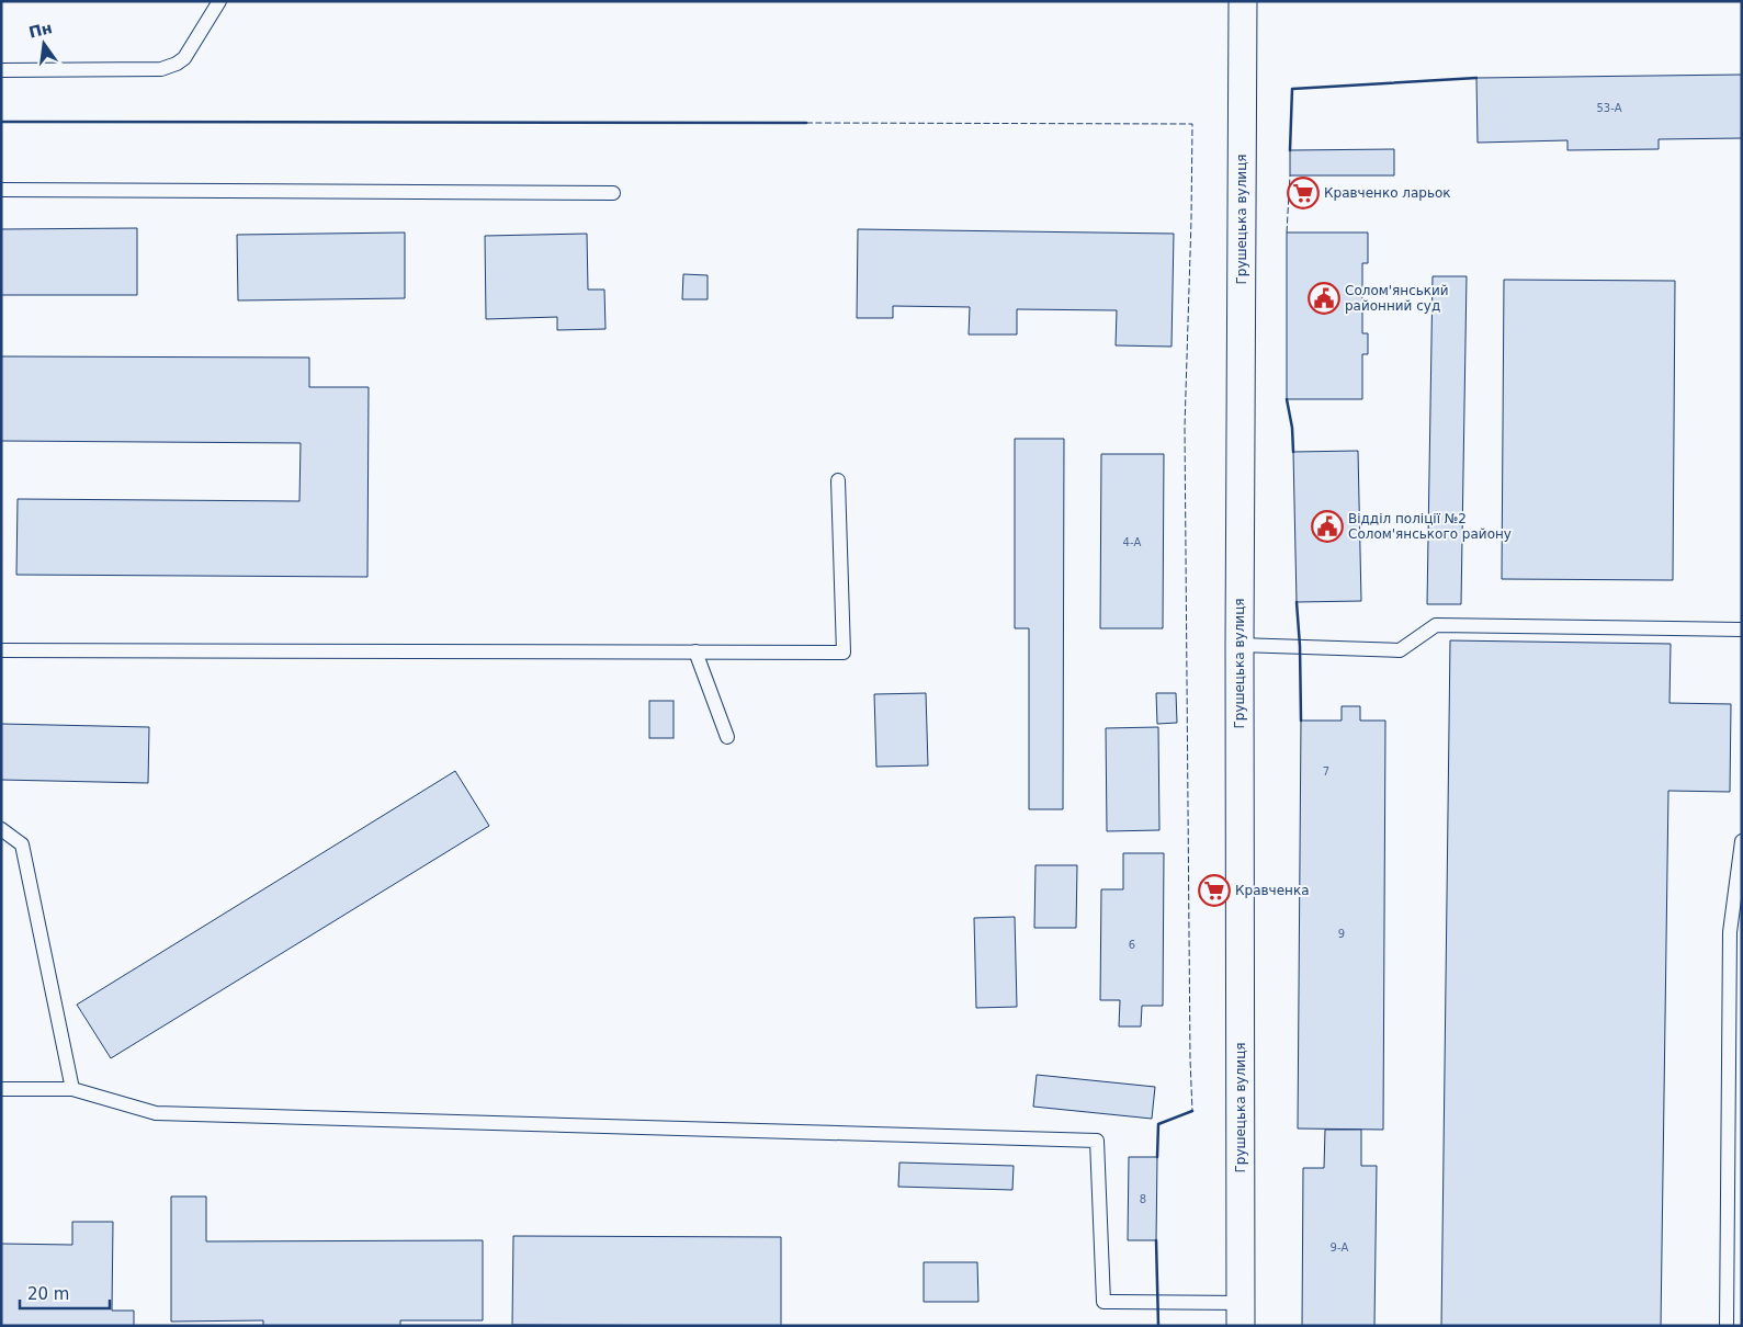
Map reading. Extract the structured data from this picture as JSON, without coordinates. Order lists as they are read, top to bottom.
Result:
{
  "streets": {
    "street": ["Грушецька вулиця"]
  },
  "places": {
    "supermarket": ["Кравченко ларьок", "Кравченка"],
    "public building": ["Солом'янський районний суд", "Відділ поліції №2 Солом'янського району"]
  },
  "house_numbers": [
    "53-А",
    "4-А",
    "7",
    "9",
    "6",
    "8",
    "9-А"
  ],
  "scale_bar": "20 m",
  "north": "top"
}
